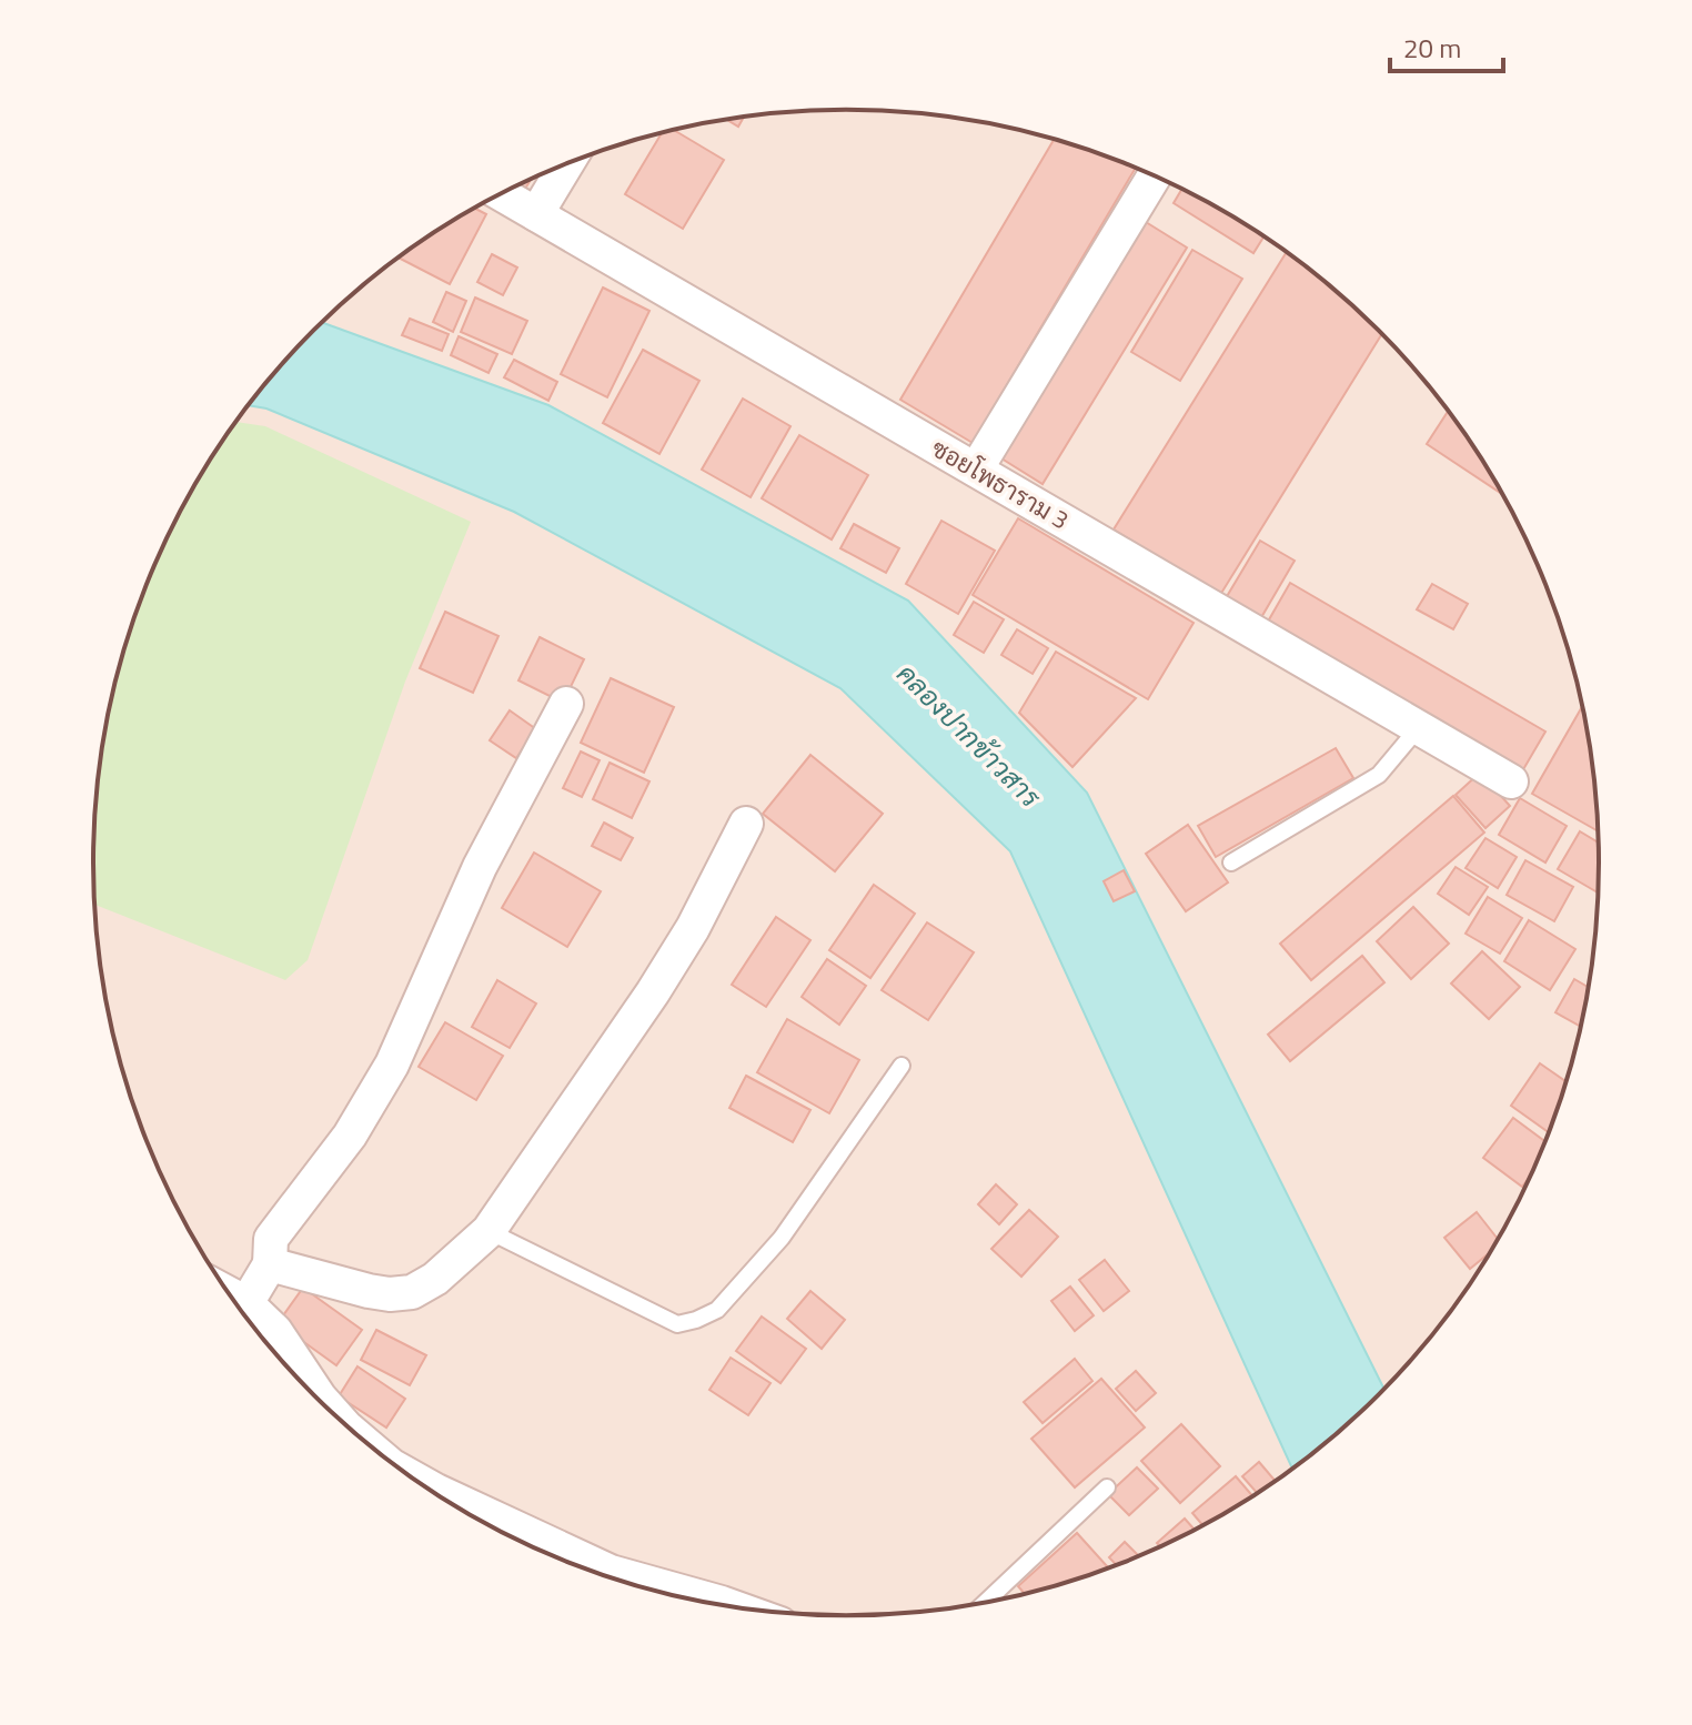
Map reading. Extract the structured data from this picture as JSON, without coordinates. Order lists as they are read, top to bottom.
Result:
{
  "streets": {
    "street": ["ซอยโพธาราม 3"]
  },
  "water": ["คลองปากข้าวสาร"],
  "scale_bar": "20 m"
}
